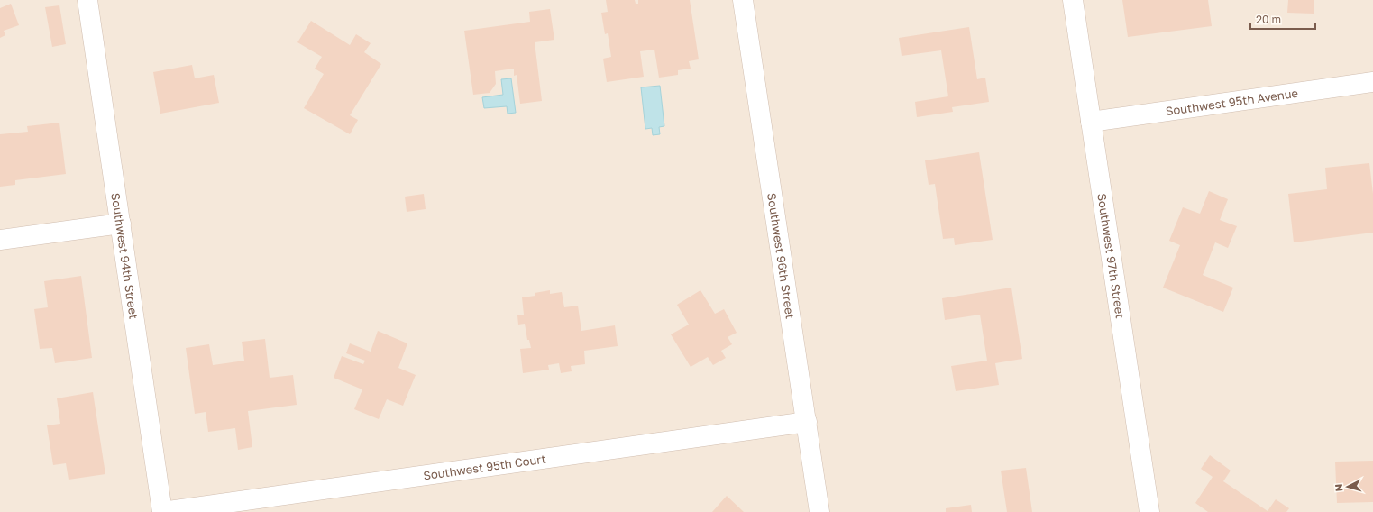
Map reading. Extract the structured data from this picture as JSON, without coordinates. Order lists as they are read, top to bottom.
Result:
{
  "streets": {
    "street": [
      "Southwest 95th Avenue",
      "Southwest 94th Street",
      "Southwest 96th Street",
      "Southwest 97th Street",
      "Southwest 95th Court"
    ]
  },
  "crossings": [
    ["Southwest 95th Avenue", "Southwest 97th Street"],
    ["Southwest 94th Street", "Southwest 95th Court"],
    ["Southwest 96th Street", "Southwest 95th Court"]
  ],
  "scale_bar": "20 m",
  "north": "left"
}
